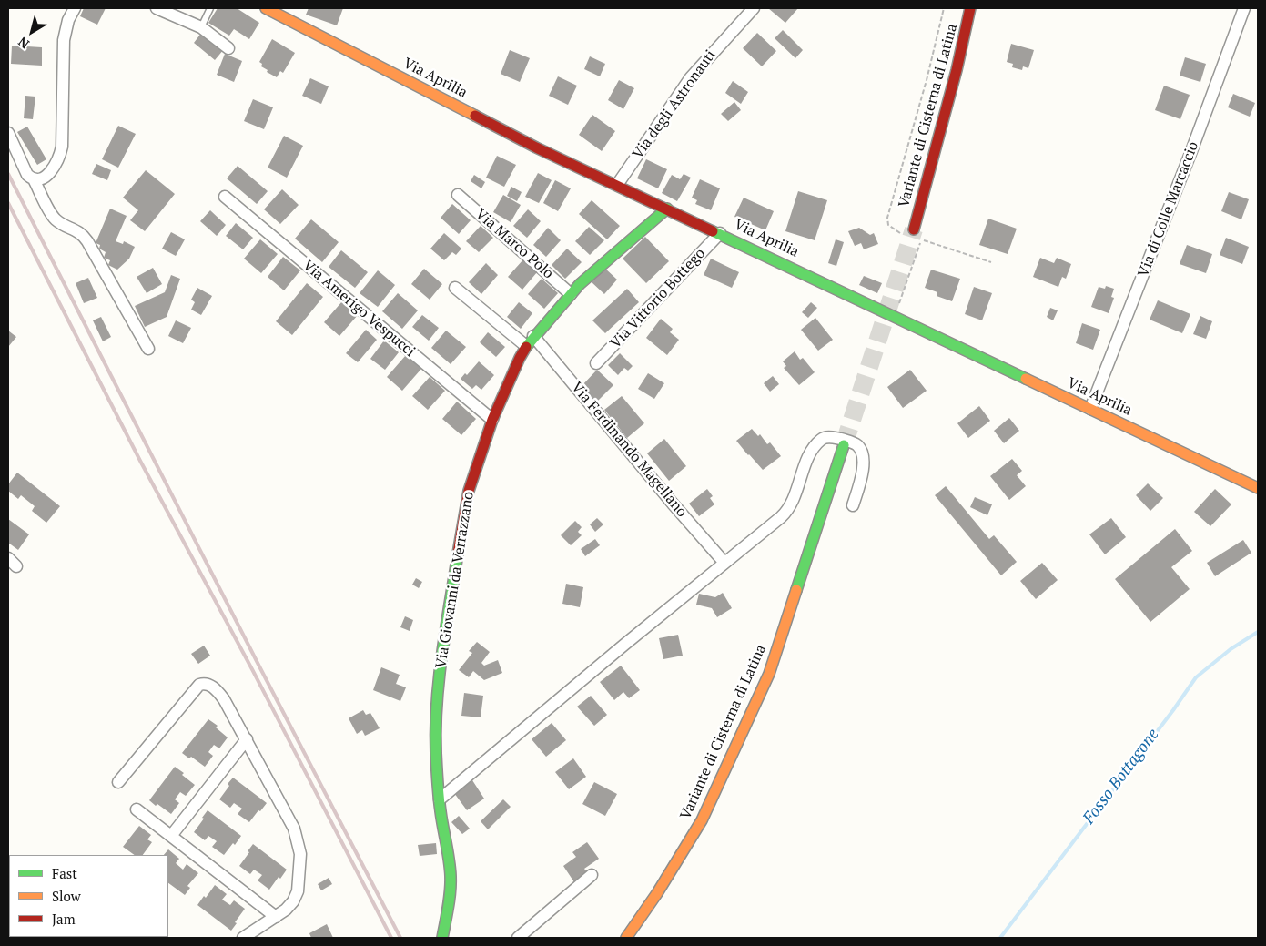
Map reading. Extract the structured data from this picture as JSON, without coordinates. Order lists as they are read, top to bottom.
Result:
{
  "streets": {
    "street": [
      "Via Aprilia",
      "Via degli Astronauti",
      "Variante di Cisterna di Latina",
      "Via di Colle Marcaccio",
      "Via Marco Polo",
      "Via Vittorio Bottego",
      "Via Amerigo Vespucci",
      "Via Ferdinando Magellano",
      "Via Giovanni da Verrazzano"
    ]
  },
  "crossings": [
    ["Via Aprilia", "Via degli Astronauti"],
    ["Via Aprilia", "Via di Colle Marcaccio"],
    ["Via Aprilia", "Via Vittorio Bottego"],
    ["Via Aprilia", "Via Giovanni da Verrazzano"],
    ["Via Marco Polo", "Via Giovanni da Verrazzano"],
    ["Via Amerigo Vespucci", "Via Giovanni da Verrazzano"],
    ["Via Ferdinando Magellano", "Via Giovanni da Verrazzano"]
  ],
  "water": ["Fosso Bottagone"],
  "legend": ["Fast", "Slow", "Jam"],
  "north": "bottom left"
}
